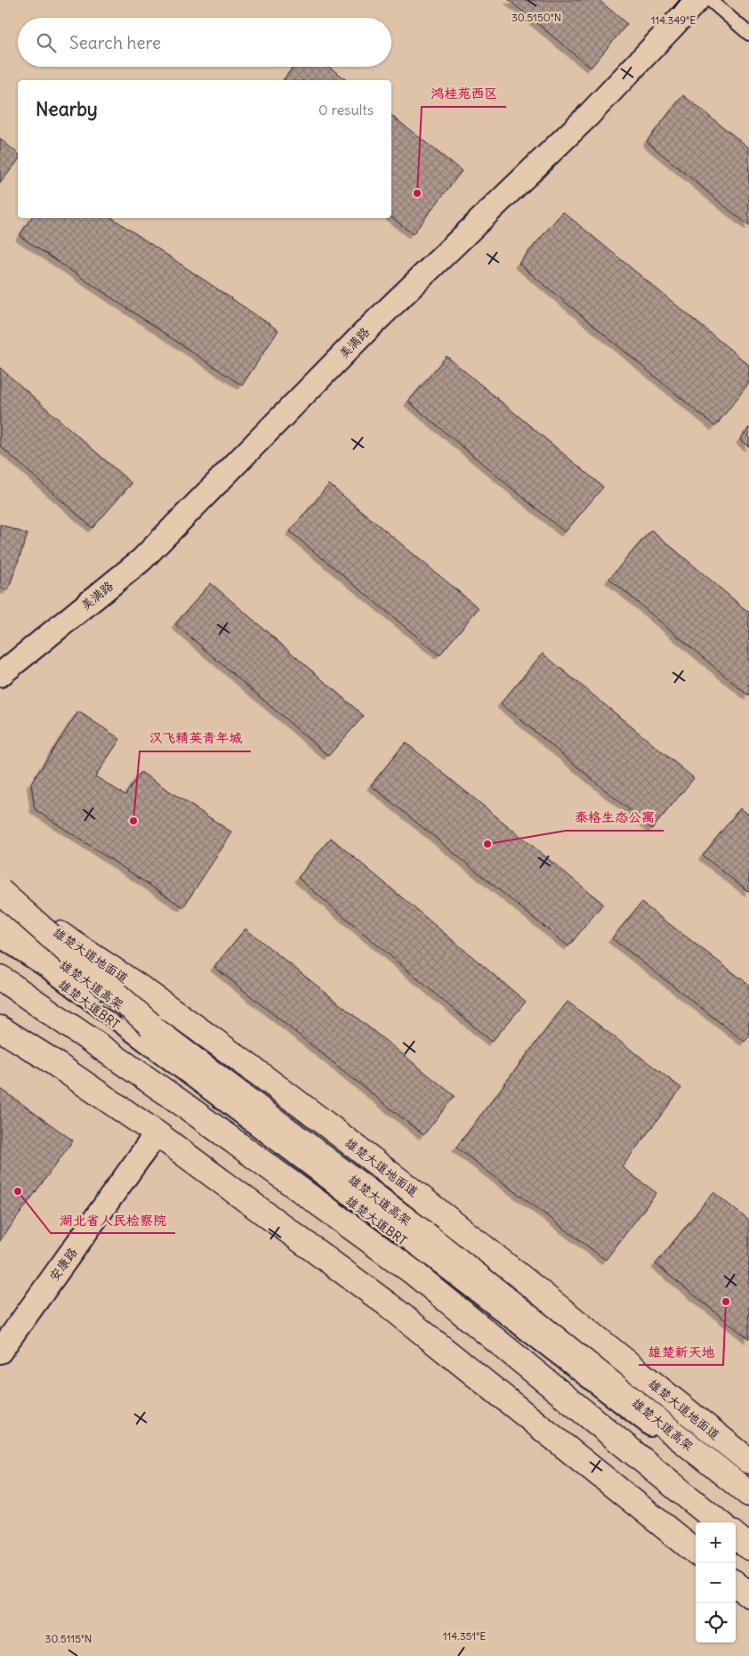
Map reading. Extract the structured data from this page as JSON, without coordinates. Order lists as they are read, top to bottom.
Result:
{
  "streets": {
    "main road": ["雄楚大道地面道", "雄楚大道高架"],
    "street": ["美满路", "安康路"],
    "lane": ["雄楚大道BRT"]
  },
  "places": [
    "鸿桂苑西区",
    "汉飞精英青年城",
    "泰格生态公寓",
    "湖北省人民检察院",
    "雄楚新天地"
  ],
  "page": {
    "search": "Search here",
    "heading": ["Nearby", "0 results"],
    "map_buttons": ["+", "−"]
  },
  "coordinates": [
    "30.5150°N",
    "114.349°E",
    "114.351°E",
    "30.5115°N"
  ]
}
